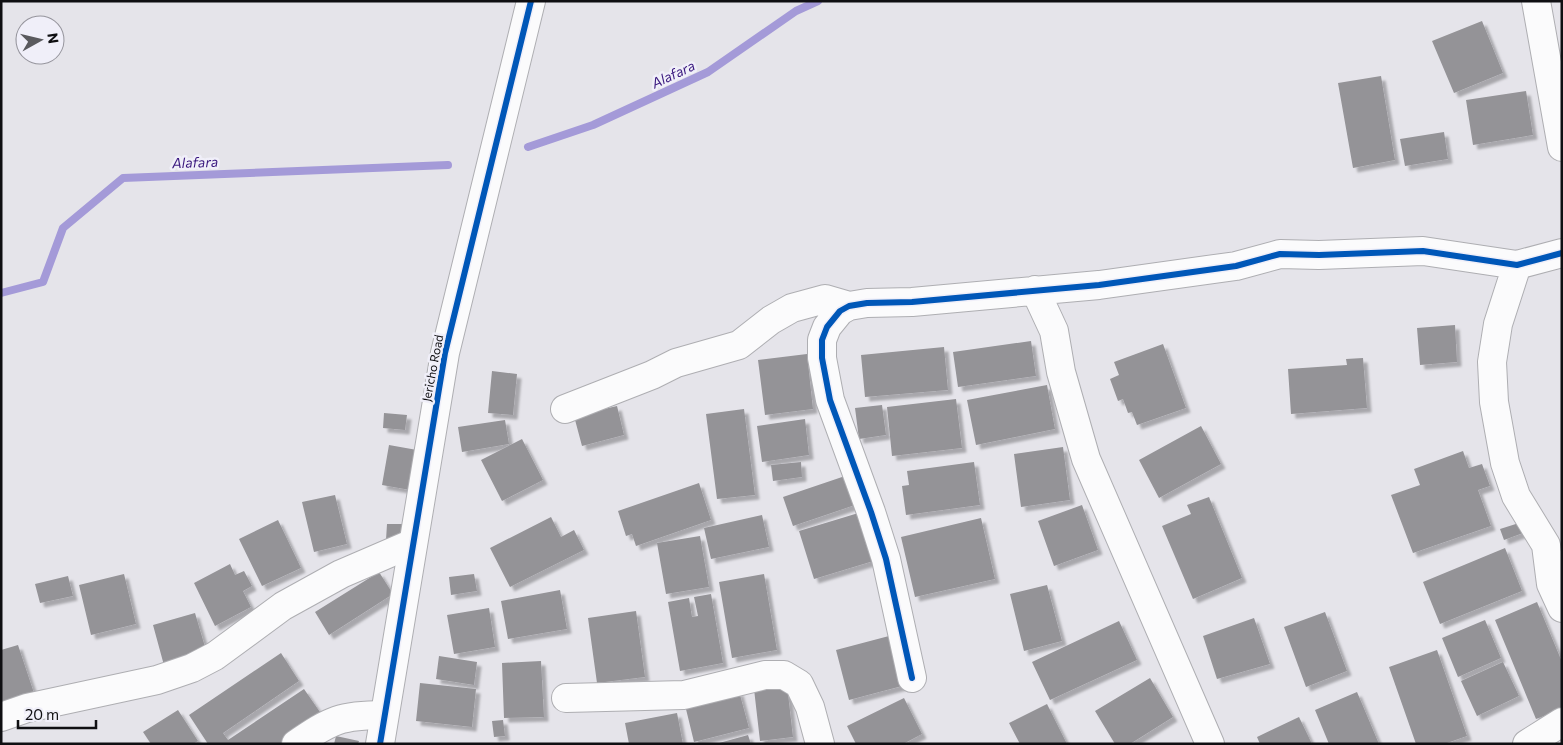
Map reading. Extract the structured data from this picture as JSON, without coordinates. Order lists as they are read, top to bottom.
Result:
{
  "streets": {
    "street": ["Jericho Road"]
  },
  "water": ["Alafara"],
  "scale_bar": "20 m",
  "north": "right"
}
